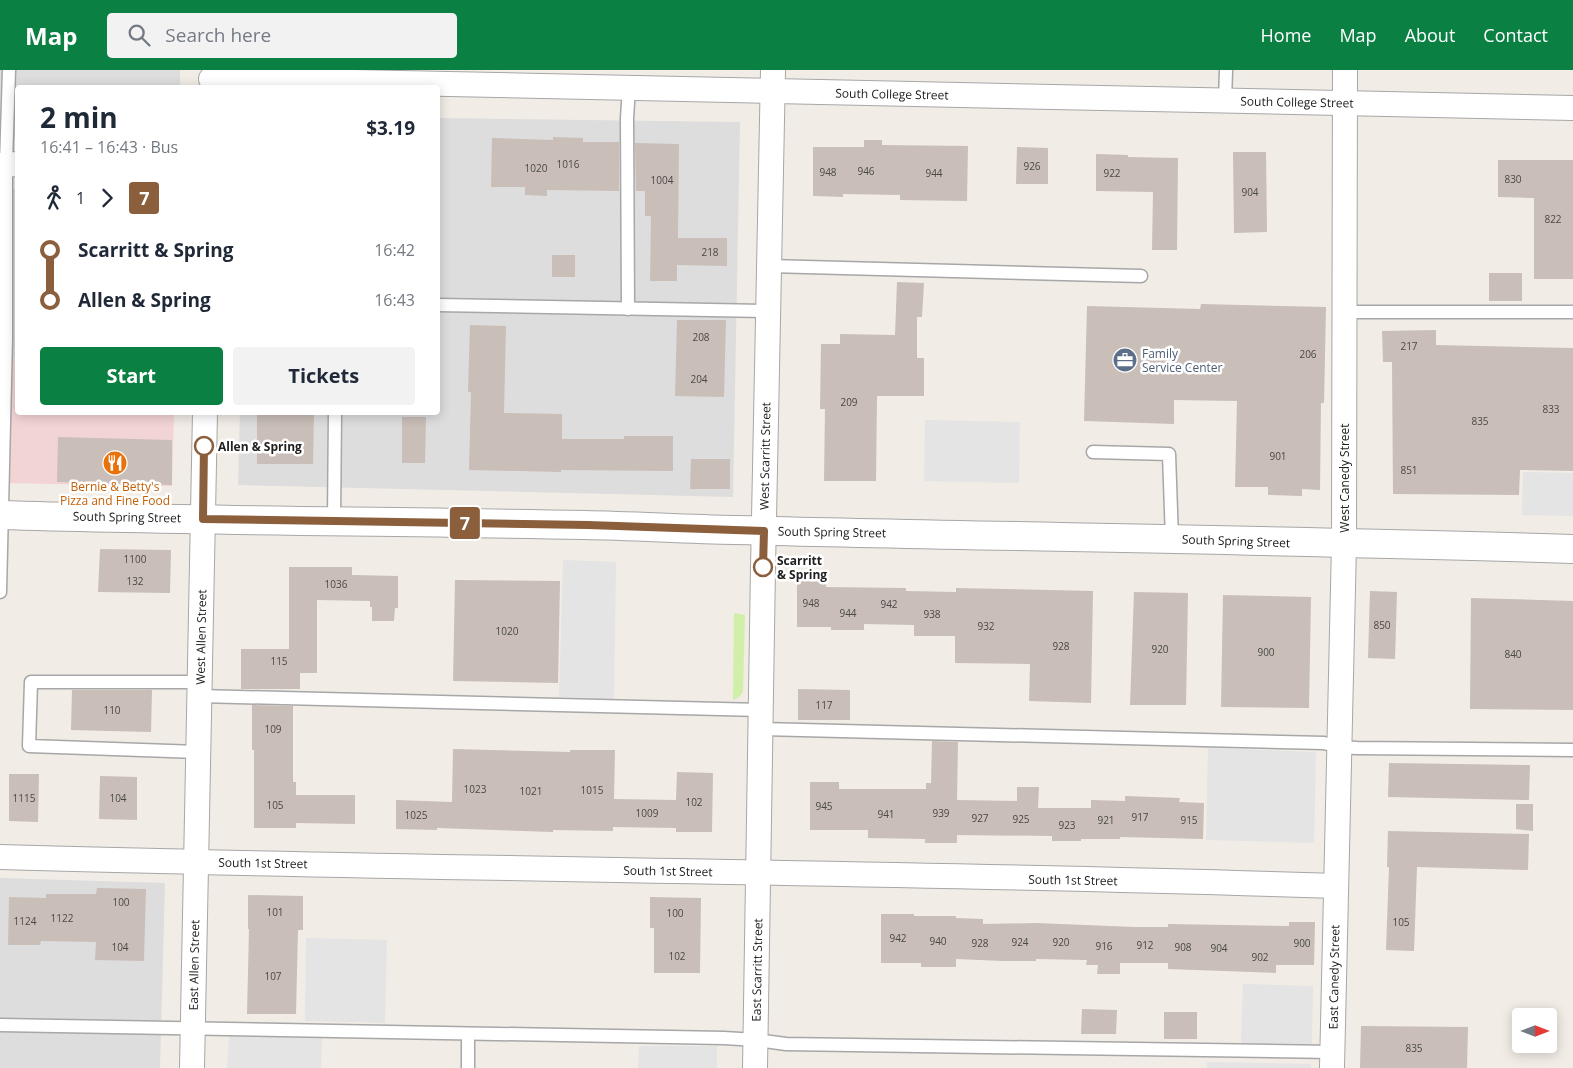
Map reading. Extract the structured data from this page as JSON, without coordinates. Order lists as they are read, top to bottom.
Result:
{
  "streets": {
    "street": [
      "South College Street",
      "West Scarritt Street",
      "West Canedy Street",
      "South Spring Street",
      "West Allen Street",
      "South 1st Street",
      "East Allen Street",
      "East Scarritt Street",
      "East Canedy Street"
    ]
  },
  "crossings": [
    ["South College Street", "West Scarritt Street"],
    ["South College Street", "West Canedy Street"],
    ["West Scarritt Street", "South Spring Street"],
    ["West Scarritt Street", "South 1st Street"],
    ["West Scarritt Street", "East Scarritt Street"],
    ["West Canedy Street", "South Spring Street"],
    ["West Canedy Street", "South 1st Street"],
    ["West Canedy Street", "East Canedy Street"],
    ["South Spring Street", "West Allen Street"],
    ["West Allen Street", "South 1st Street"],
    ["West Allen Street", "East Allen Street"],
    ["South 1st Street", "East Allen Street"],
    ["South 1st Street", "East Scarritt Street"],
    ["South 1st Street", "East Canedy Street"]
  ],
  "places": {
    "office": ["Family Service Center"],
    "other": ["Allen & Spring", "Scarritt & Spring"],
    "restaurant": ["Bernie & Betty's Pizza and Fine Food"]
  },
  "lines": ["bus line 7"],
  "house_numbers": [
    "1016",
    "926",
    "1020",
    "946",
    "948",
    "944",
    "922",
    "830",
    "1004",
    "904",
    "822",
    "218",
    "208",
    "217",
    "206",
    "204",
    "209",
    "833",
    "835",
    "901",
    "851",
    "1100",
    "132",
    "1036",
    "948",
    "942",
    "944",
    "938",
    "850",
    "932",
    "1020",
    "928",
    "920",
    "900",
    "840",
    "115",
    "117",
    "110",
    "109",
    "1023",
    "1015",
    "1021",
    "1115",
    "104",
    "102",
    "105",
    "945",
    "1009",
    "939",
    "941",
    "1025",
    "917",
    "927",
    "925",
    "921",
    "915",
    "923",
    "100",
    "101",
    "100",
    "1122",
    "1124",
    "105",
    "942",
    "940",
    "924",
    "920",
    "928",
    "900",
    "912",
    "916",
    "104",
    "908",
    "904",
    "102",
    "902",
    "107",
    "835"
  ],
  "north": "right",
  "page": {
    "header": "Map",
    "search": "Search here",
    "nav": [
      "Home",
      "Map",
      "About",
      "Contact"
    ],
    "on_map": "7",
    "heading": ["2 min", "16:41 – 16:43 · Bus", "$3.19"],
    "legs": ["1", "7"],
    "list": [
      {
        "name": "Scarritt & Spring",
        "value": "16:42"
      },
      {
        "name": "Allen & Spring",
        "value": "16:43"
      }
    ],
    "buttons": ["Start", "Tickets"]
  }
}
